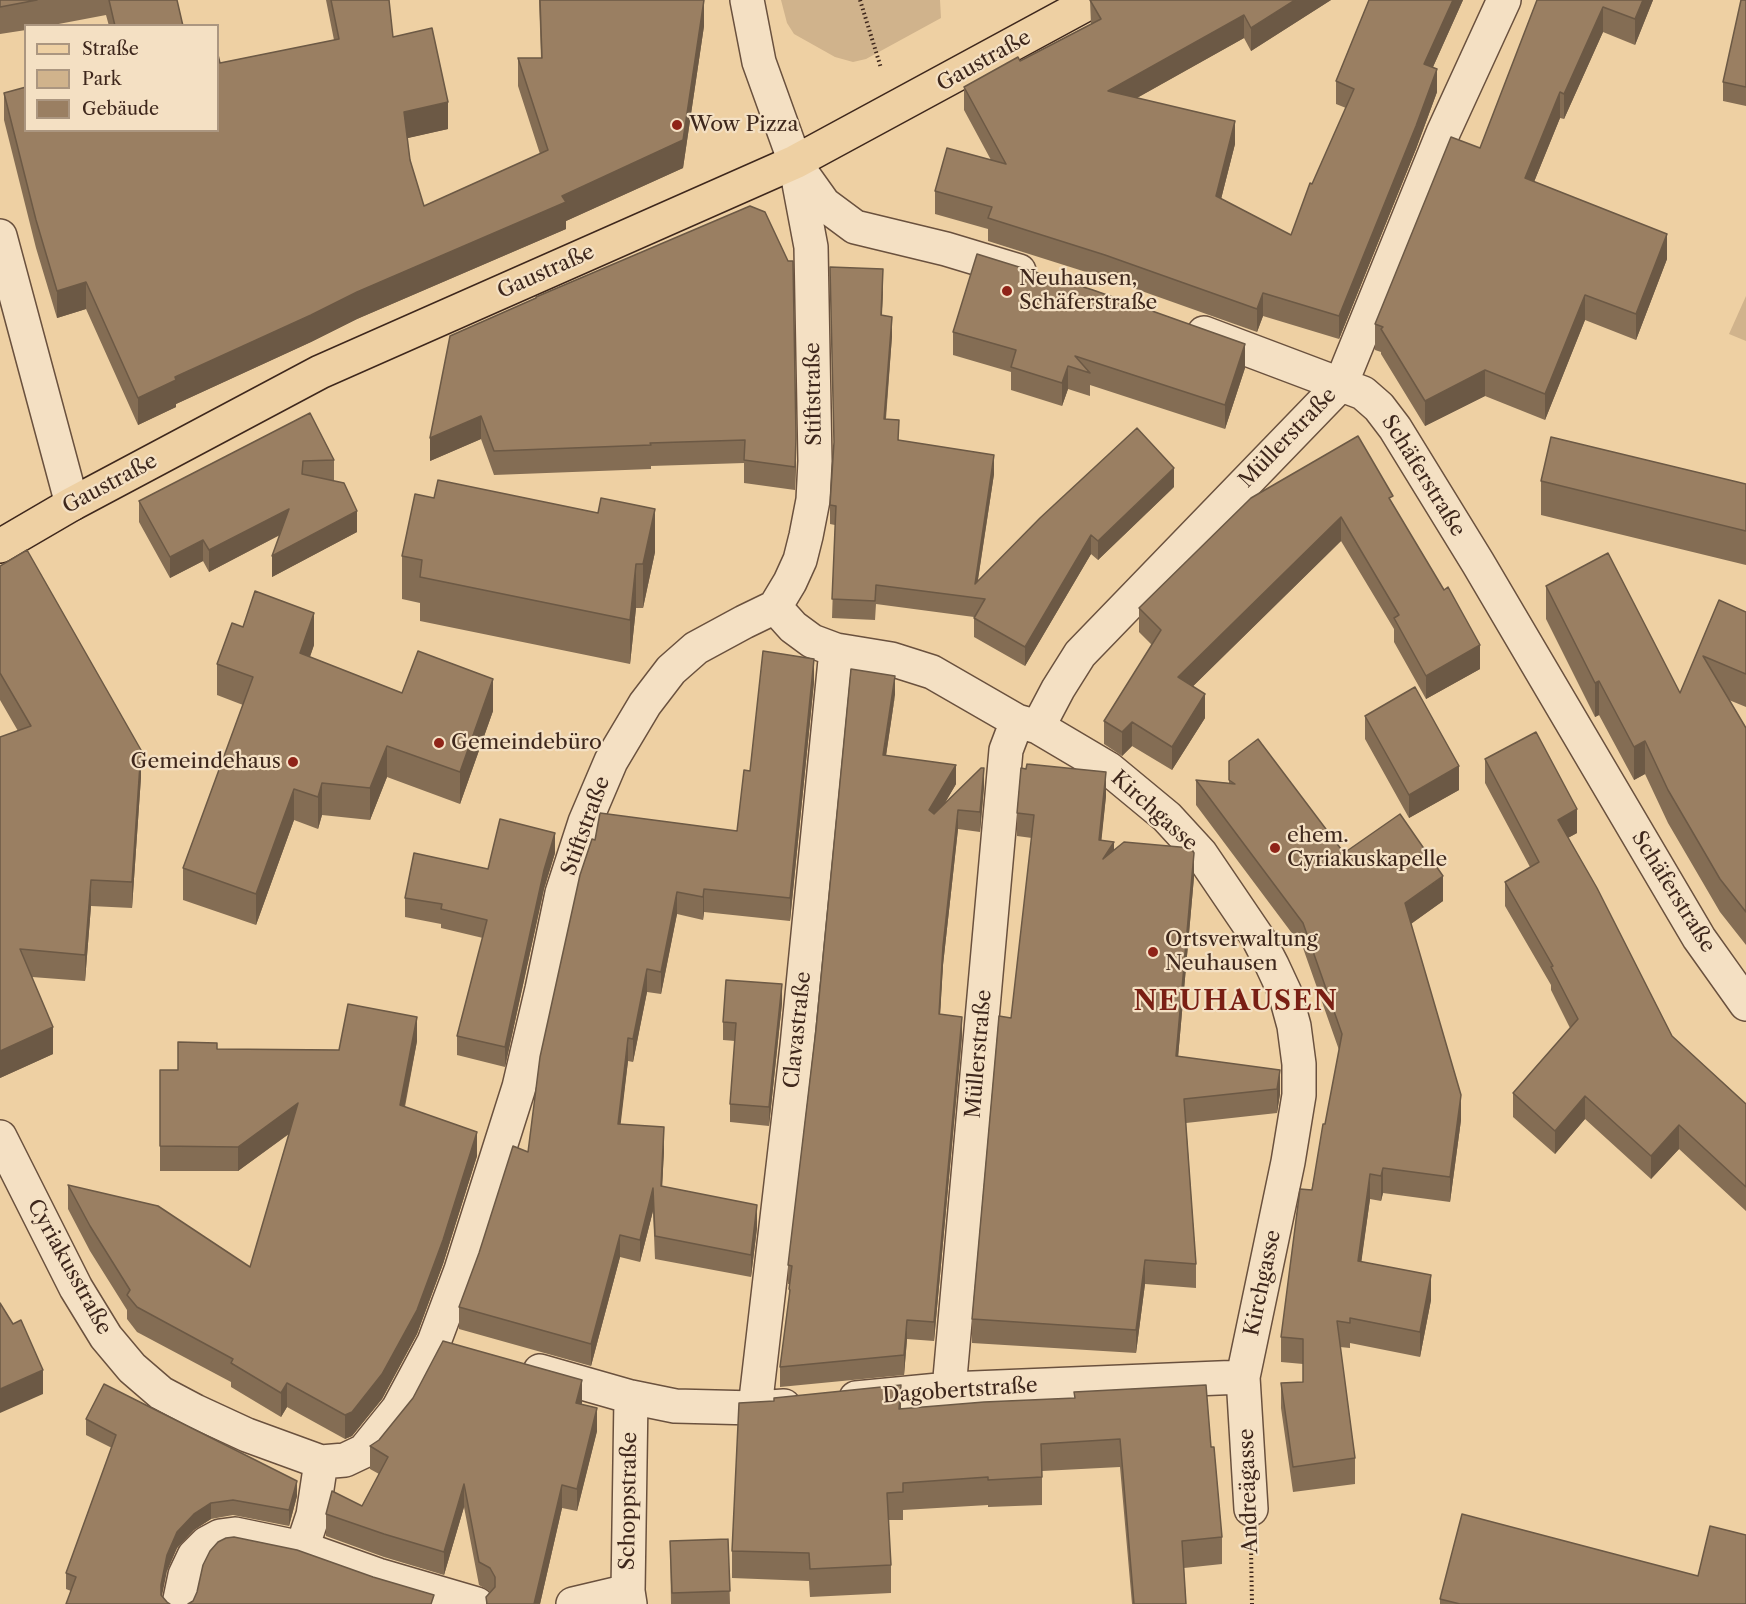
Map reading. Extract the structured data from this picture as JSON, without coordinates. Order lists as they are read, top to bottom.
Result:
{
  "streets": {
    "main road": ["Gaustraße"],
    "street": [
      "Stiftstraße",
      "Müllerstraße",
      "Schäferstraße",
      "Kirchgasse",
      "Clavastraße",
      "Cyriakusstraße",
      "Dagobertstraße",
      "Andreägasse",
      "Schoppstraße"
    ]
  },
  "crossings": [
    ["Gaustraße", "Stiftstraße"],
    ["Stiftstraße", "Kirchgasse"],
    ["Stiftstraße", "Cyriakusstraße"],
    ["Müllerstraße", "Schäferstraße"],
    ["Müllerstraße", "Kirchgasse"],
    ["Müllerstraße", "Dagobertstraße"],
    ["Kirchgasse", "Clavastraße"],
    ["Kirchgasse", "Dagobertstraße"],
    ["Kirchgasse", "Andreägasse"],
    ["Clavastraße", "Dagobertstraße"],
    ["Dagobertstraße", "Andreägasse"],
    ["Dagobertstraße", "Schoppstraße"]
  ],
  "districts": ["NEUHAUSEN"],
  "places": [
    "Wow Pizza",
    "Neuhausen, Schäferstraße",
    "Gemeindebüro",
    "Gemeindehaus",
    "ehem. Cyriakuskapelle",
    "Ortsverwaltung Neuhausen"
  ],
  "legend": ["Straße", "Park", "Gebäude"]
}
